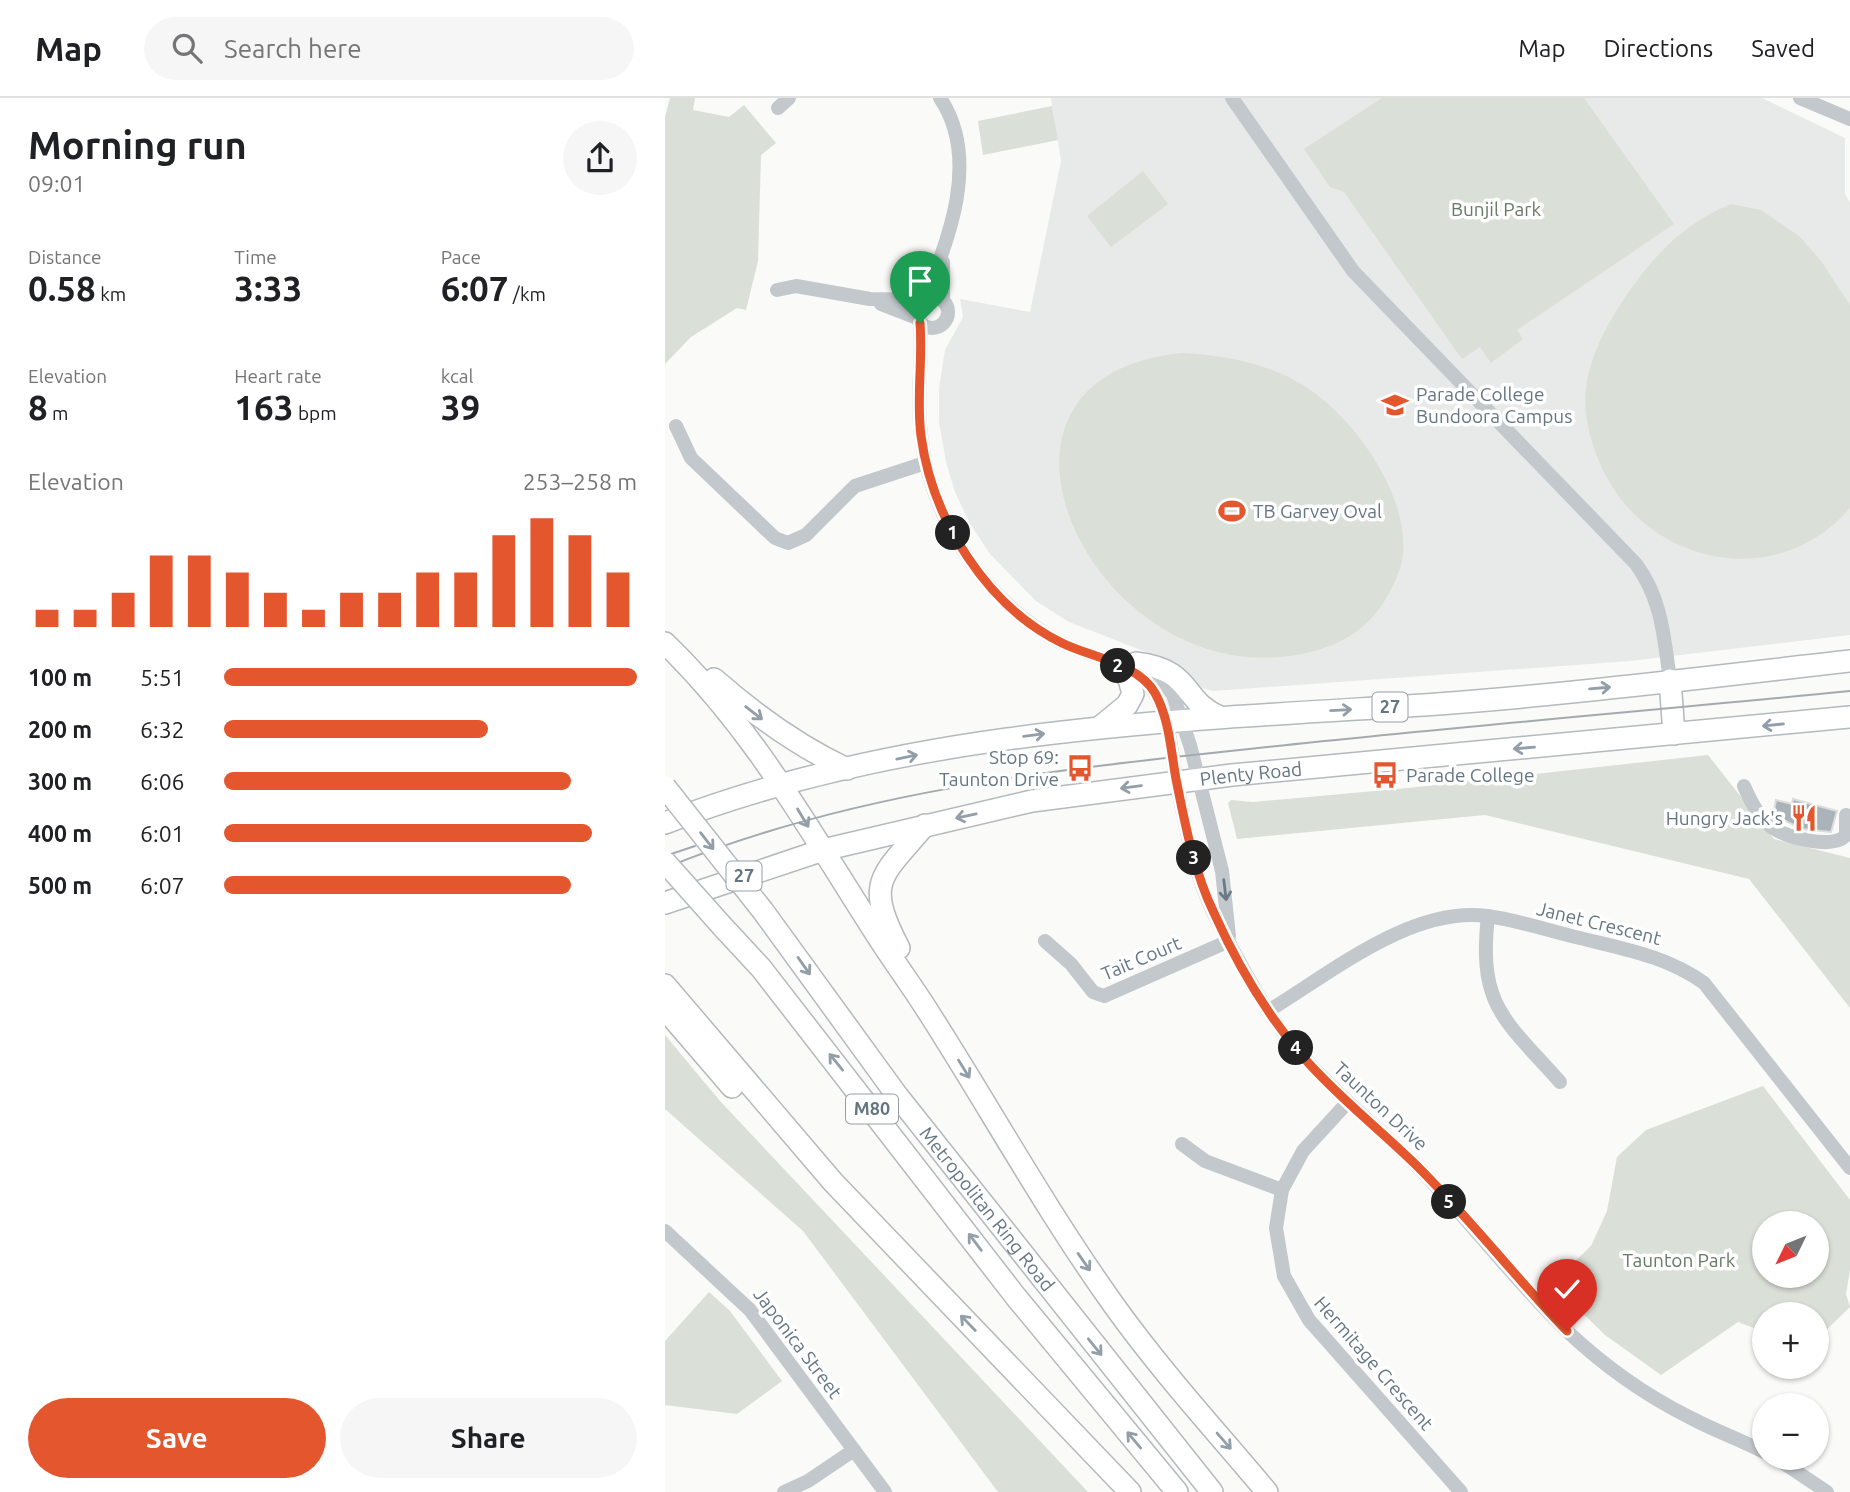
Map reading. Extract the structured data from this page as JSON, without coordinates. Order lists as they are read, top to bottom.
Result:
{
  "streets": {
    "highway": [
      "27",
      "Plenty Road",
      "M80",
      "Metropolitan Ring Road"
    ],
    "street": [
      "Janet Crescent",
      "Tait Court",
      "Taunton Drive",
      "Japonica Street",
      "Hermitage Crescent"
    ]
  },
  "crossings": [
    ["Plenty Road", "Taunton Drive"],
    ["Janet Crescent", "Taunton Drive"],
    ["Tait Court", "Taunton Drive"],
    ["Taunton Drive", "Hermitage Crescent"]
  ],
  "parks": ["Bunjil Park", "Taunton Park"],
  "places": {
    "school or university": ["Parade College Bundoora Campus"],
    "sports": ["TB Garvey Oval"],
    "bus stop": ["Stop 69: Taunton Drive", "Parade College"],
    "restaurant": ["Hungry Jack's"]
  },
  "north": "bottom left",
  "page": {
    "header": "Map",
    "search": "Search here",
    "nav": ["Map", "Directions", "Saved"],
    "heading": ["Morning run", "09:01"],
    "stats": [
      ["Distance", "0.58 km"],
      ["Time", "3:33"],
      ["Pace", "6:07 /km"],
      ["Elevation", "8 m"],
      ["Heart rate", "163 bpm"],
      ["kcal", "39"]
    ],
    "chart": ["Elevation", "253–258 m"],
    "pins": [
      "1",
      "2",
      "3",
      "4",
      "5"
    ],
    "list": [
      {
        "name": "100 m",
        "note": "5:51"
      },
      {
        "name": "200 m",
        "note": "6:32"
      },
      {
        "name": "300 m",
        "note": "6:06"
      },
      {
        "name": "400 m",
        "note": "6:01"
      },
      {
        "name": "500 m",
        "note": "6:07"
      }
    ],
    "map_buttons": ["+", "−"],
    "buttons": ["Save", "Share"]
  }
}
